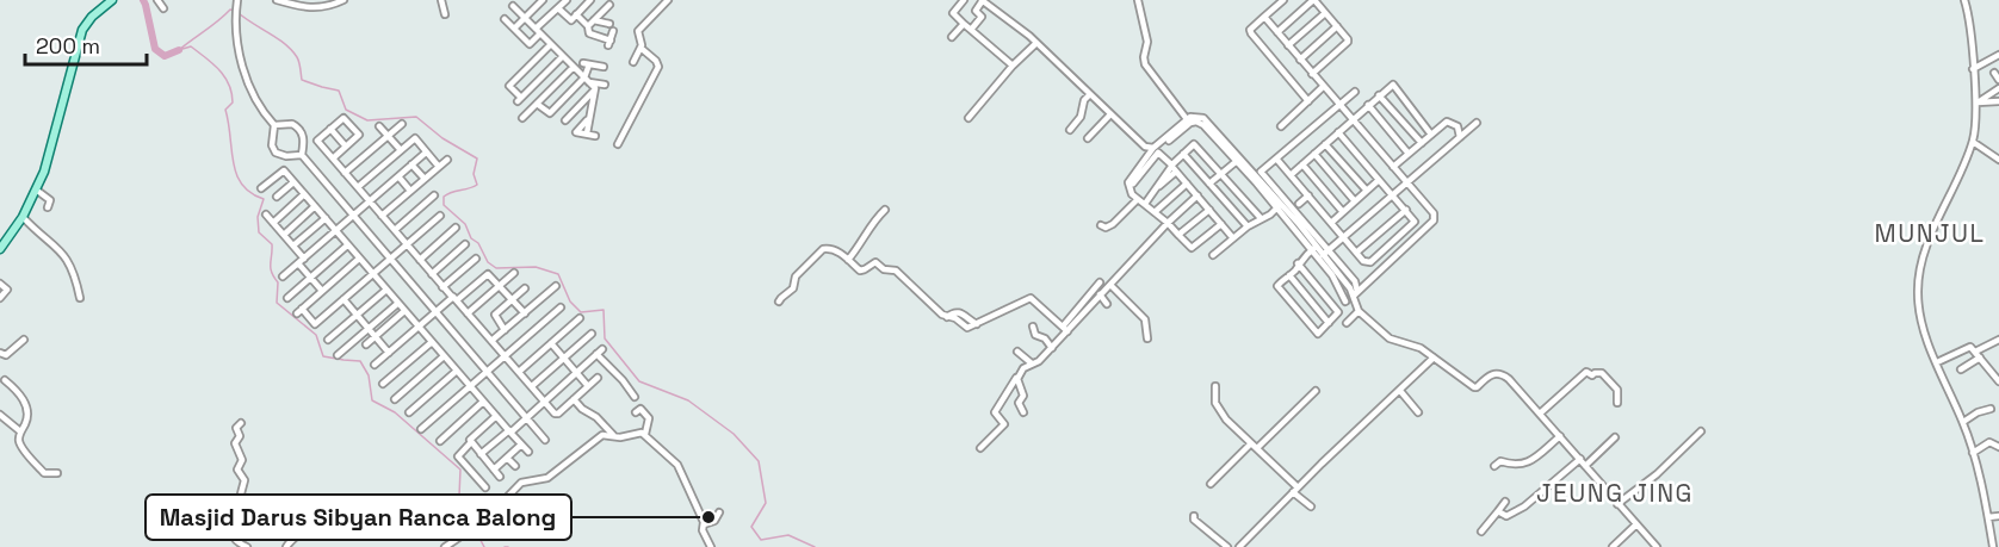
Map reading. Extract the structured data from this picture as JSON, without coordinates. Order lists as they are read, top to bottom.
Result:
{
  "districts": ["MUNJUL", "JEUNG JING"],
  "places": ["Masjid Darus Sibyan Ranca Balong"],
  "scale_bar": "200 m"
}
